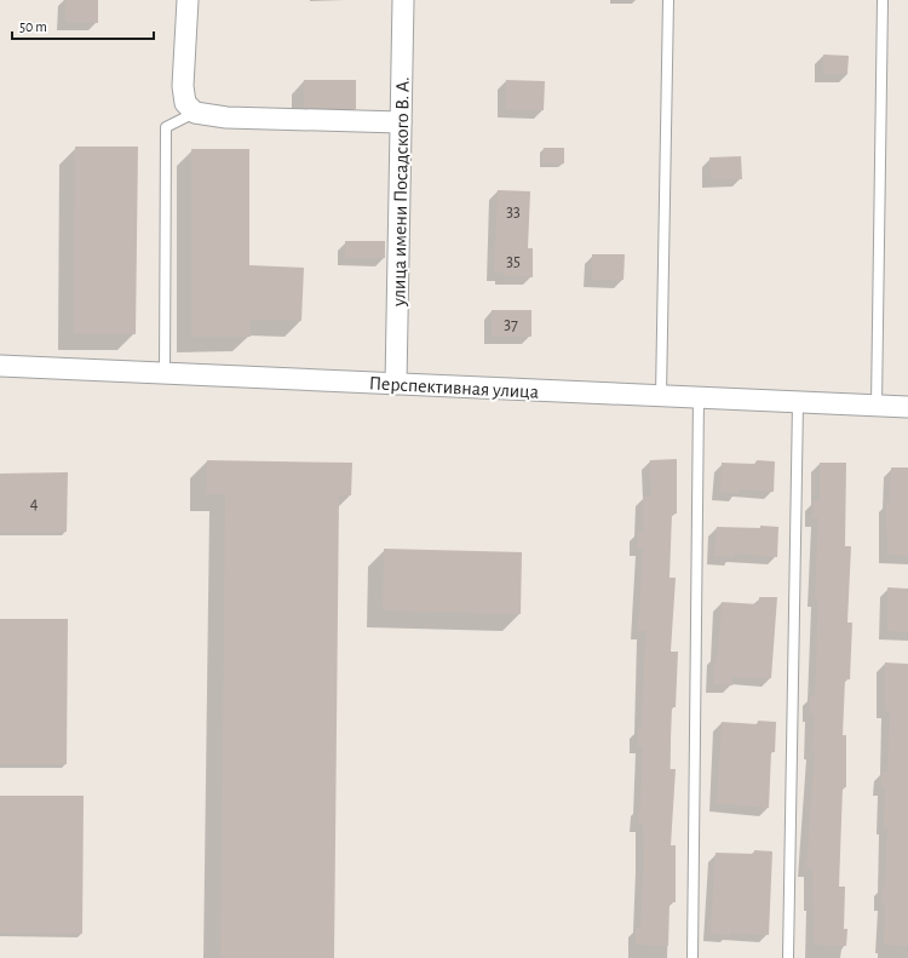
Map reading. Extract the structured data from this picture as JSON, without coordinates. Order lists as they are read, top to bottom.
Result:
{
  "streets": {
    "street": ["улица имени Посадского В. А.", "Перспективная улица"]
  },
  "crossings": [
    ["улица имени Посадского В. А.", "Перспективная улица"]
  ],
  "house_numbers": [
    "33",
    "35",
    "37",
    "4"
  ],
  "scale_bar": "50 m"
}
